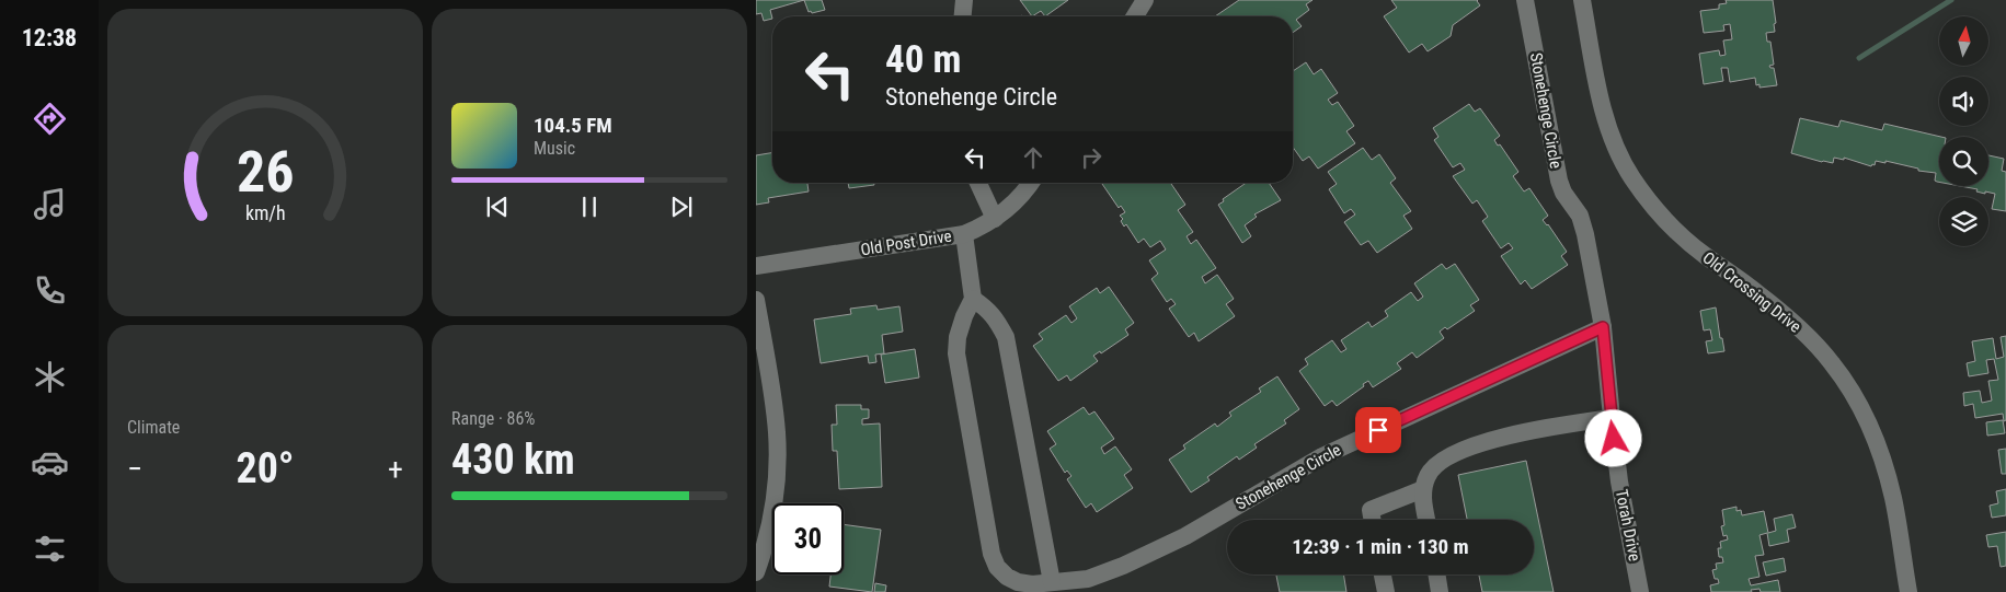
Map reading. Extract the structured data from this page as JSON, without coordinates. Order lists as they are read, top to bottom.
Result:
{
  "streets": {
    "street": [
      "Stonehenge Circle",
      "Old Post Drive",
      "Old Crossing Drive",
      "Torah Drive"
    ]
  },
  "crossings": [
    ["Stonehenge Circle", "Torah Drive"]
  ],
  "north": "top",
  "page": {
    "tabs": "12:38",
    "turn": ["40 m", "Stonehenge Circle"],
    "song": ["104.5 FM", "Music"],
    "tile": [
      "Climate",
      ["Range · 86%", "430 km"]
    ],
    "heat": ["−", "20°", "+"],
    "limit": "30",
    "trip": "12:39 · 1 min · 130 m",
    "gauge": ["26", "km/h"]
  }
}
